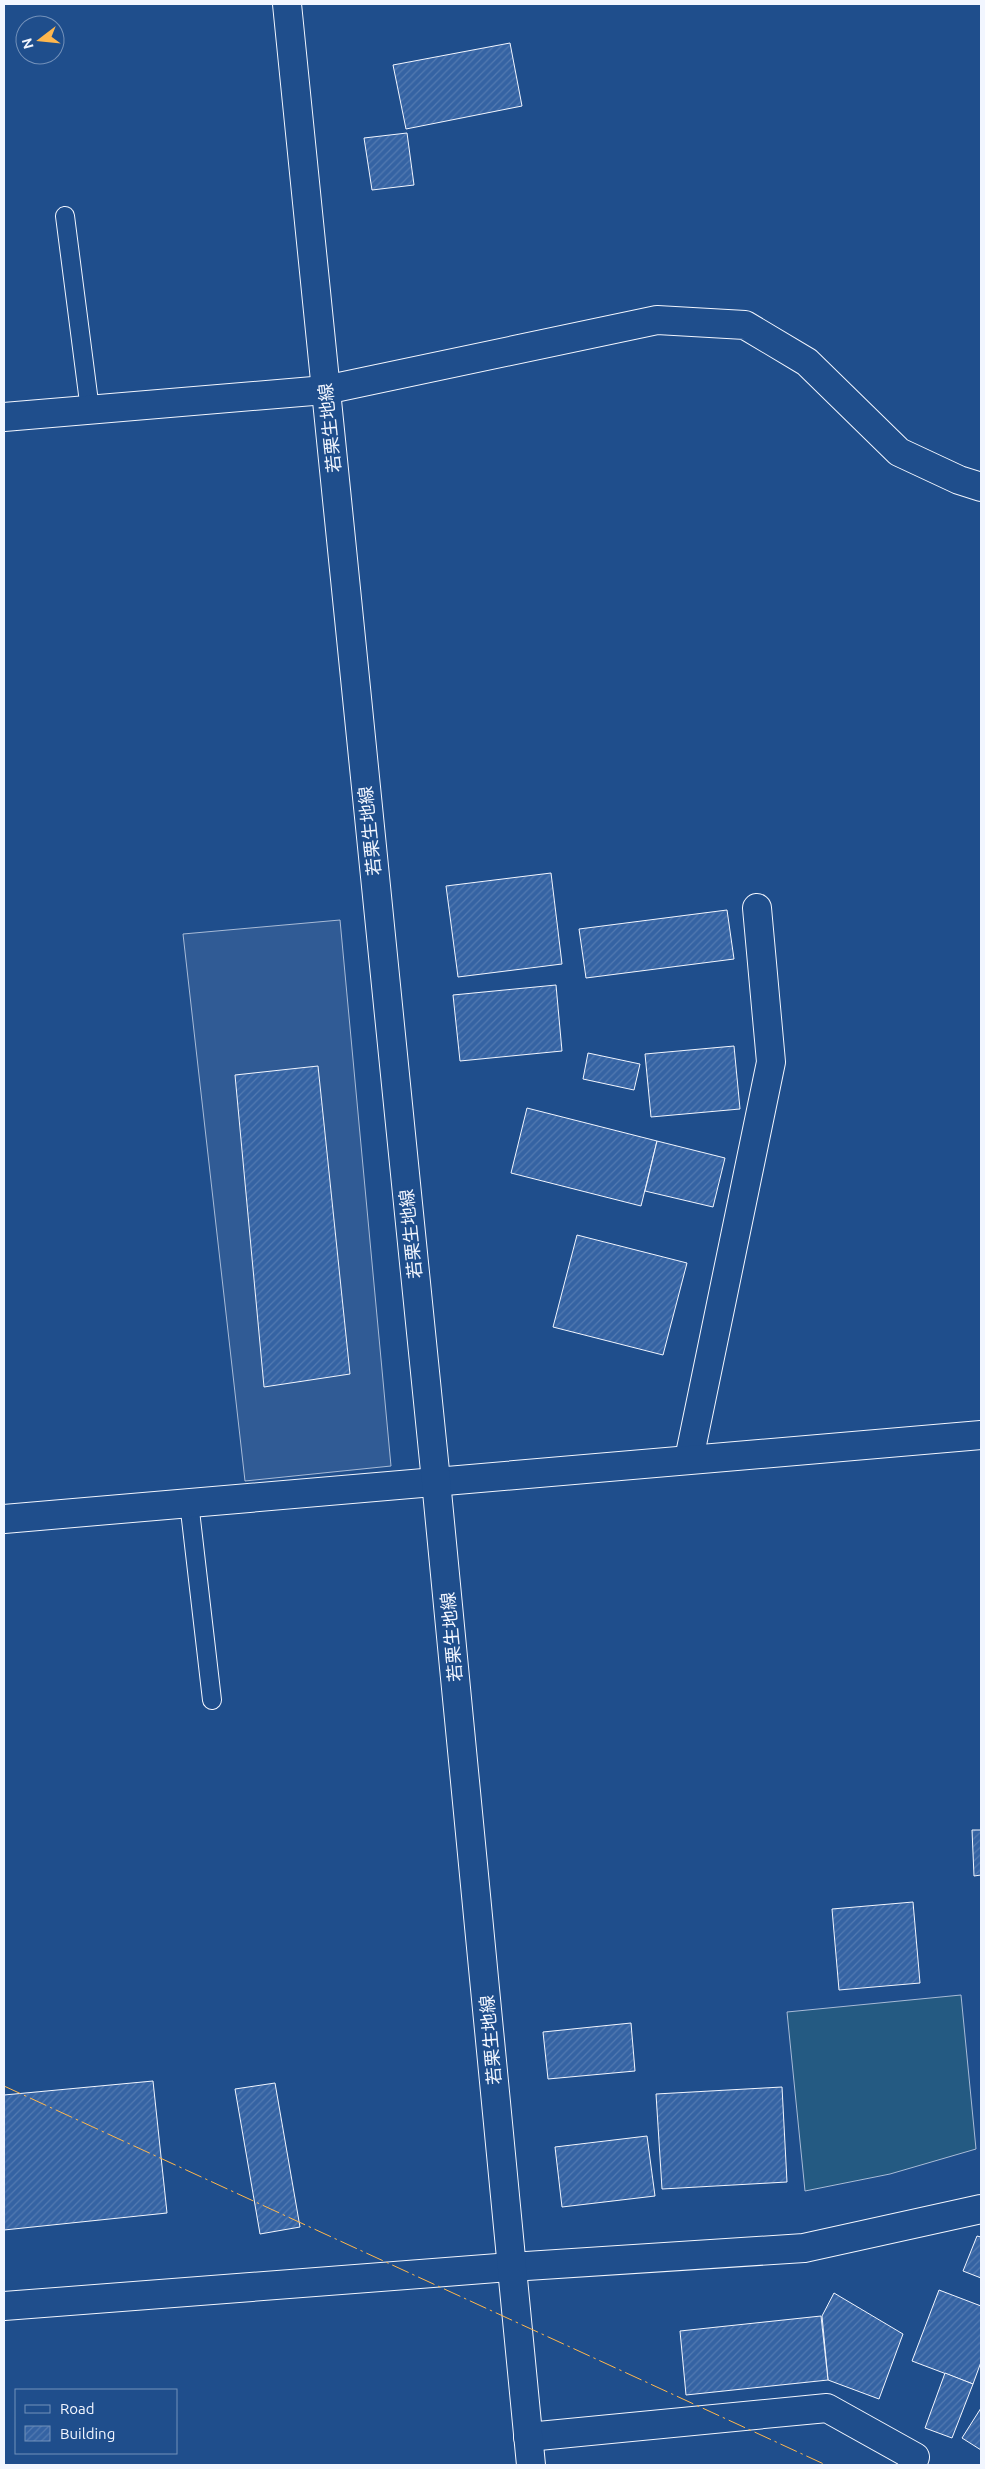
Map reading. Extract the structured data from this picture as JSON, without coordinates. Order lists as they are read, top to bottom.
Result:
{
  "streets": {
    "street": ["若栗生地線"]
  },
  "legend": ["Road", "Building"],
  "north": "left"
}
